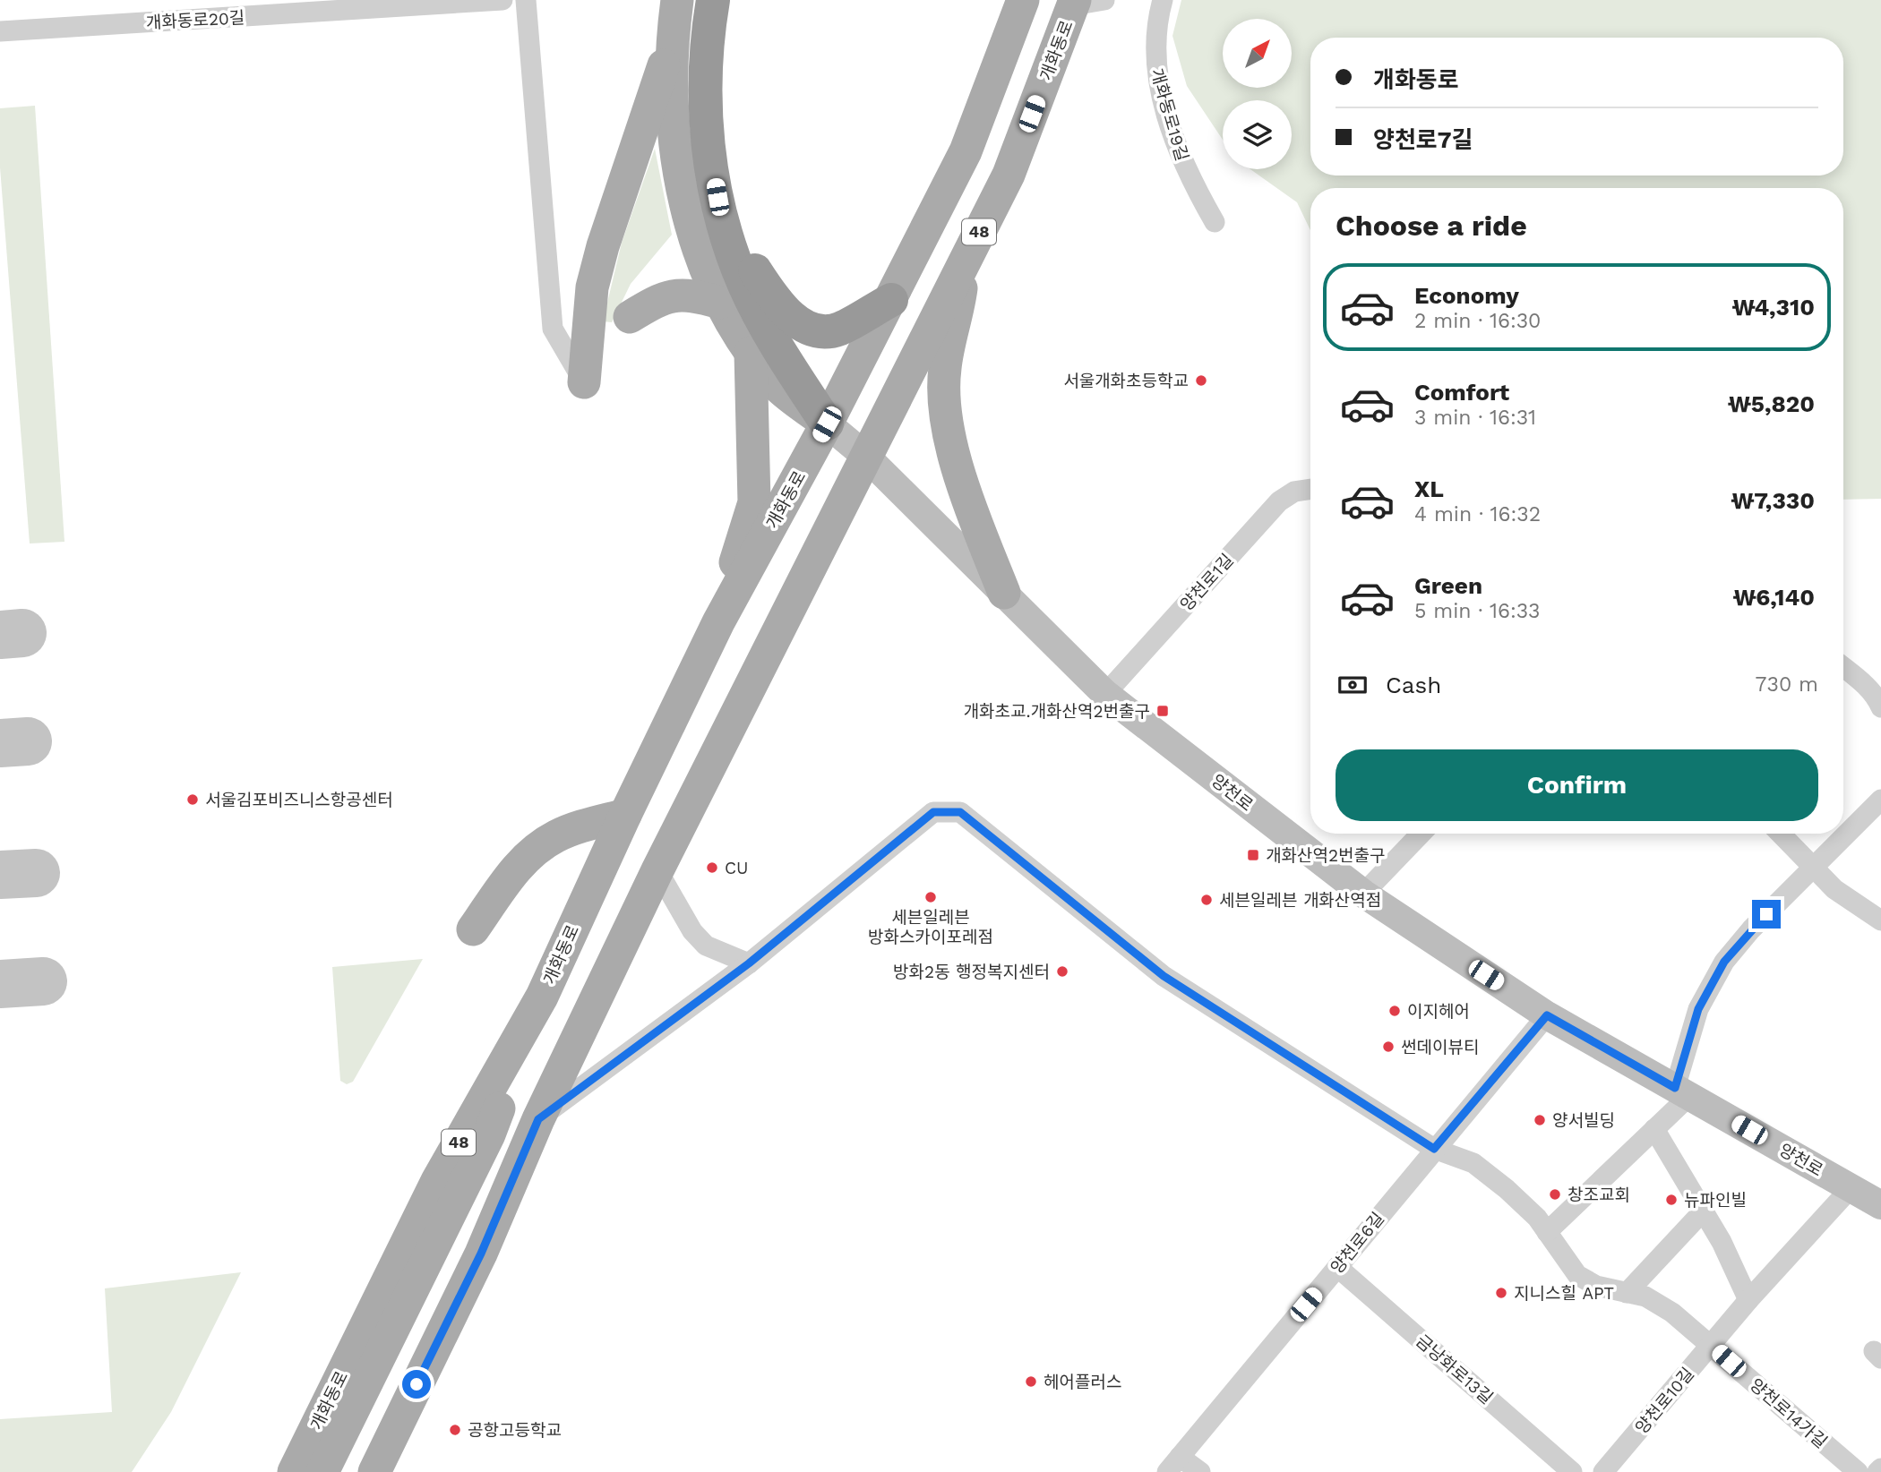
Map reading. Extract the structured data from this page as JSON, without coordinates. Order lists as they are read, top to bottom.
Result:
{
  "streets": {
    "main road": ["개화동로", "48", "양천로"],
    "street": [
      "개화동로20길",
      "개화동로19길",
      "양천로1길",
      "양천로6길",
      "금낭화로13길",
      "양천로10길",
      "양천로14가길"
    ]
  },
  "crossings": [
    ["개화동로", "양천로"],
    ["개화동로", "양천로14가길"],
    ["양천로1길", "양천로"],
    ["양천로", "양천로6길"],
    ["양천로", "양천로10길"],
    ["양천로6길", "금낭화로13길"],
    ["양천로6길", "양천로14가길"],
    ["양천로10길", "양천로14가길"]
  ],
  "places": {
    "other": [
      "서울개화초등학교",
      "서울김포비즈니스항공센터",
      "CU",
      "세븐일레븐 방화스카이포레점",
      "세븐일레븐 개화산역점",
      "방화2동 행정복지센터",
      "이지헤어",
      "썬데이뷰티",
      "양서빌딩",
      "창조교회",
      "뉴파인빌",
      "지니스힐 APT",
      "헤어플러스",
      "공항고등학교"
    ],
    "transit": ["개화초교.개화산역2번출구", "개화산역2번출구"]
  },
  "north": "top right",
  "page": {
    "banner": ["개화동로", "양천로7길"],
    "heading": "Choose a ride",
    "list": [
      {
        "name": "Economy",
        "note": "2 min · 16:30",
        "value": "₩4,310"
      },
      {
        "name": "Comfort",
        "note": "3 min · 16:31",
        "value": "₩5,820"
      },
      {
        "name": "XL",
        "note": "4 min · 16:32",
        "value": "₩7,330"
      },
      {
        "name": "Green",
        "note": "5 min · 16:33",
        "value": "₩6,140"
      }
    ],
    "pay": ["Cash", "730 m"],
    "buttons": "Confirm"
  }
}
